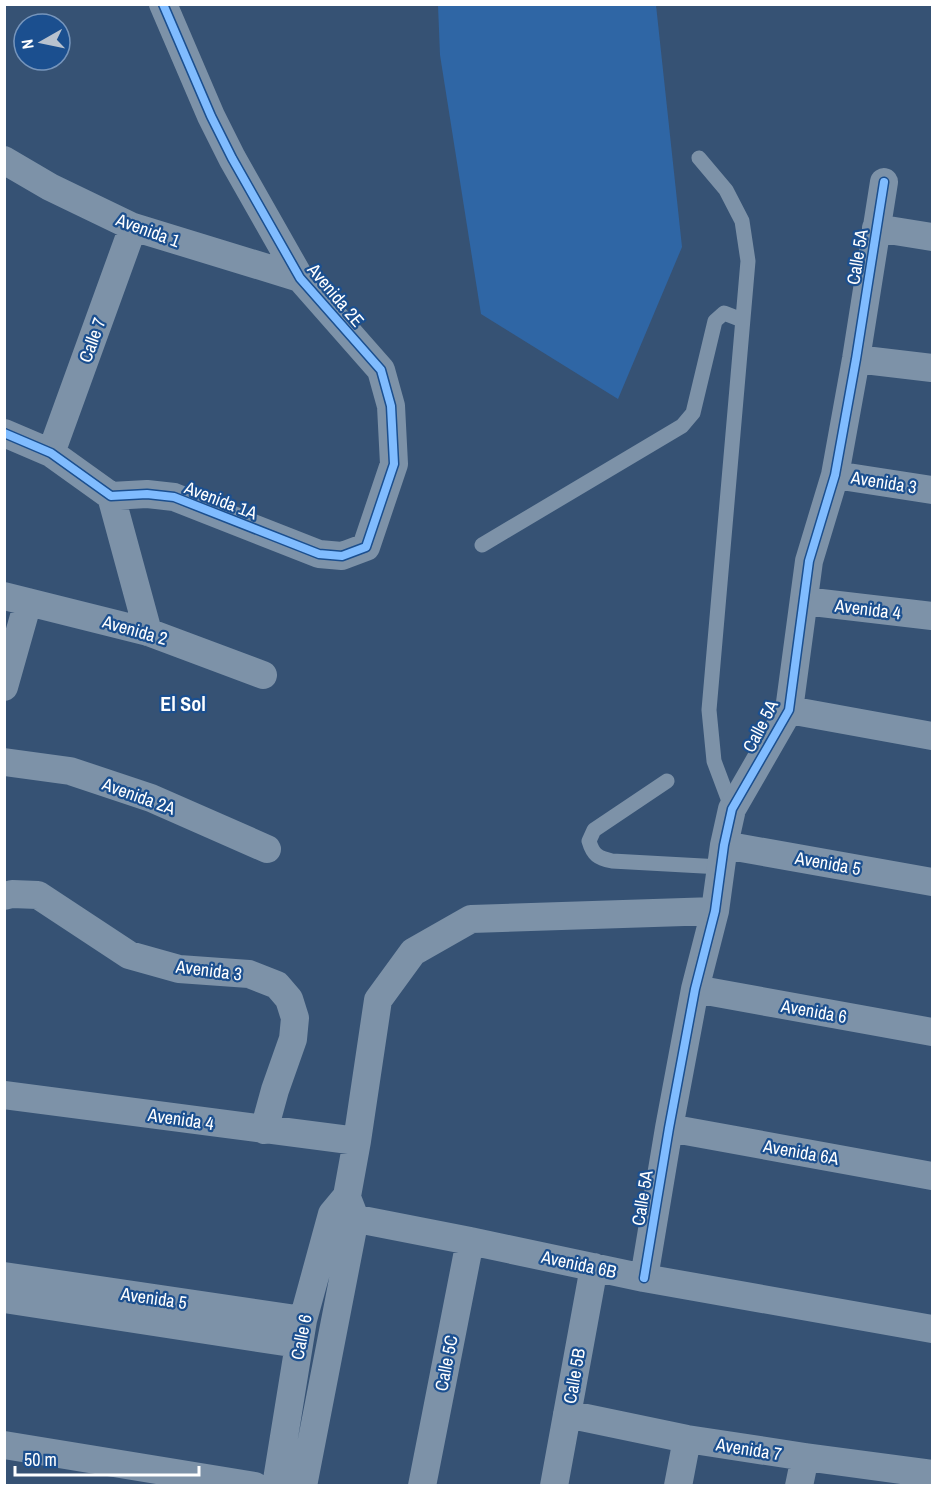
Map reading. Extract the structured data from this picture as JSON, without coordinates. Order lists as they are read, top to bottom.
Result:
{
  "streets": {
    "street": [
      "Avenida 1",
      "Calle 5A",
      "Avenida 2E",
      "Calle 7",
      "Avenida 3",
      "Avenida 1A",
      "Avenida 4",
      "Avenida 2",
      "Avenida 2A",
      "Avenida 5",
      "Avenida 6",
      "Avenida 6A",
      "Avenida 6B",
      "Calle 6",
      "Calle 5C",
      "Calle 5B",
      "Avenida 7"
    ]
  },
  "crossings": [
    ["Avenida 1", "Avenida 2E"],
    ["Avenida 1", "Calle 7"],
    ["Calle 5A", "Avenida 3"],
    ["Calle 5A", "Avenida 4"],
    ["Calle 5A", "Avenida 5"],
    ["Calle 5A", "Avenida 6"],
    ["Calle 5A", "Avenida 6A"],
    ["Calle 5A", "Avenida 6B"],
    ["Calle 5A", "Calle 6"],
    ["Avenida 2E", "Avenida 1A"],
    ["Avenida 3", "Avenida 4"],
    ["Avenida 4", "Calle 6"],
    ["Avenida 5", "Calle 6"],
    ["Avenida 6B", "Calle 6"],
    ["Avenida 6B", "Calle 5C"],
    ["Avenida 6B", "Calle 5B"],
    ["Calle 5B", "Avenida 7"]
  ],
  "districts": ["El Sol"],
  "scale_bar": "50 m",
  "north": "left"
}
